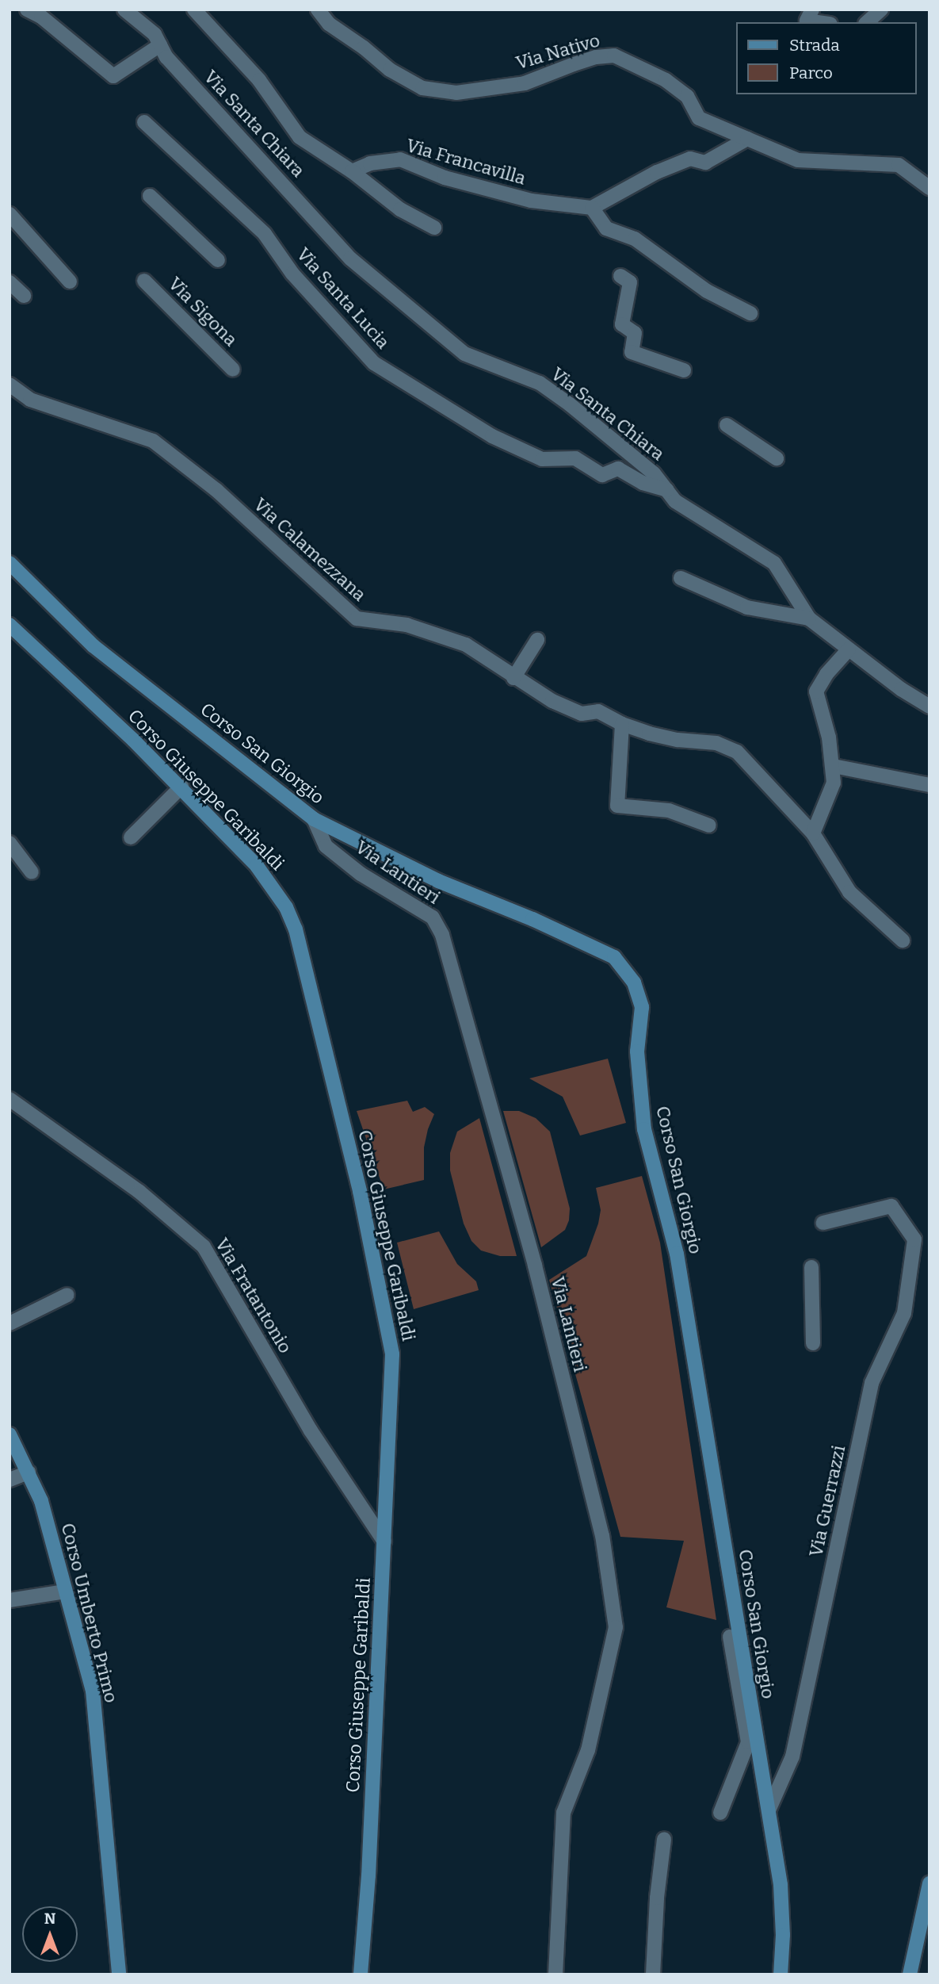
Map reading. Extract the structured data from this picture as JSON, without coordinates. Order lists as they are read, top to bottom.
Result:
{
  "streets": {
    "street": [
      "Via Nativo",
      "Via Santa Chiara",
      "Via Francavilla",
      "Via Santa Lucia",
      "Via Sigona",
      "Via Calamezzana",
      "Corso San Giorgio",
      "Corso Giuseppe Garibaldi",
      "Via Lantieri",
      "Via Fratantonio",
      "Via Guerrazzi",
      "Corso Umberto Primo"
    ]
  },
  "crossings": [
    ["Via Santa Chiara", "Via Santa Lucia"],
    ["Corso San Giorgio", "Via Lantieri"],
    ["Corso San Giorgio", "Via Guerrazzi"],
    ["Corso Giuseppe Garibaldi", "Via Fratantonio"]
  ],
  "legend": ["Strada", "Parco"],
  "north": "top"
}
